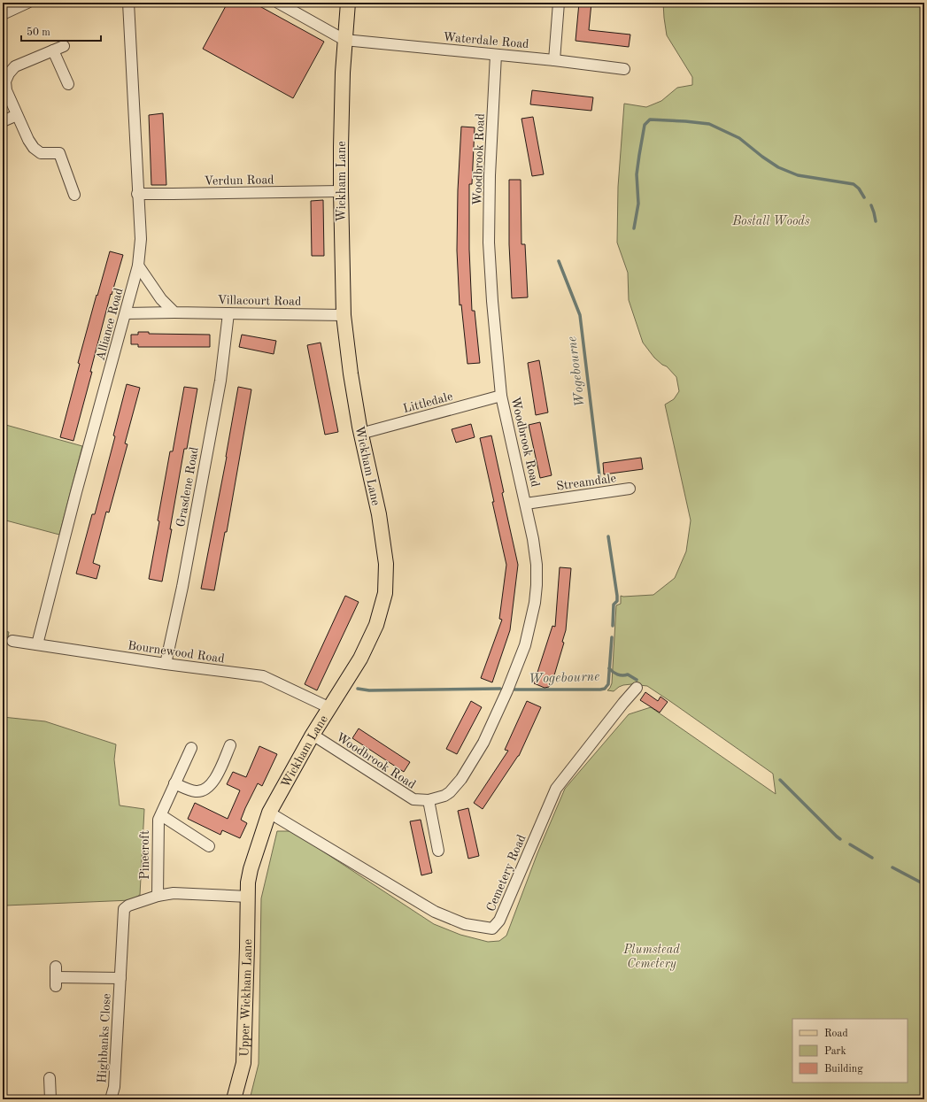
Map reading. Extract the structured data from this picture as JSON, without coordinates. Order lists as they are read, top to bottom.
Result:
{
  "streets": {
    "main road": ["Wickham Lane", "Upper Wickham Lane"],
    "street": [
      "Waterdale Road",
      "Woodbrook Road",
      "Verdun Road",
      "Villacourt Road",
      "Alliance Road",
      "Littledale",
      "Streamdale",
      "Grasdene Road",
      "Bournewood Road",
      "Pinecroft",
      "Cemetery Road",
      "Highbanks Close"
    ]
  },
  "crossings": [
    ["Waterdale Road", "Woodbrook Road"],
    ["Waterdale Road", "Wickham Lane"],
    ["Woodbrook Road", "Wickham Lane"],
    ["Woodbrook Road", "Littledale"],
    ["Woodbrook Road", "Streamdale"],
    ["Verdun Road", "Wickham Lane"],
    ["Verdun Road", "Alliance Road"],
    ["Wickham Lane", "Villacourt Road"],
    ["Wickham Lane", "Littledale"],
    ["Wickham Lane", "Bournewood Road"],
    ["Wickham Lane", "Cemetery Road"],
    ["Wickham Lane", "Upper Wickham Lane"],
    ["Wickham Lane", "Highbanks Close"],
    ["Villacourt Road", "Alliance Road"],
    ["Villacourt Road", "Grasdene Road"],
    ["Alliance Road", "Bournewood Road"],
    ["Grasdene Road", "Bournewood Road"],
    ["Pinecroft", "Highbanks Close"],
    ["Upper Wickham Lane", "Highbanks Close"]
  ],
  "water": ["Wogebourne"],
  "parks": ["Bostall Woods", "Plumstead Cemetery"],
  "legend": ["Road", "Park", "Building"],
  "scale_bar": "50 m"
}
